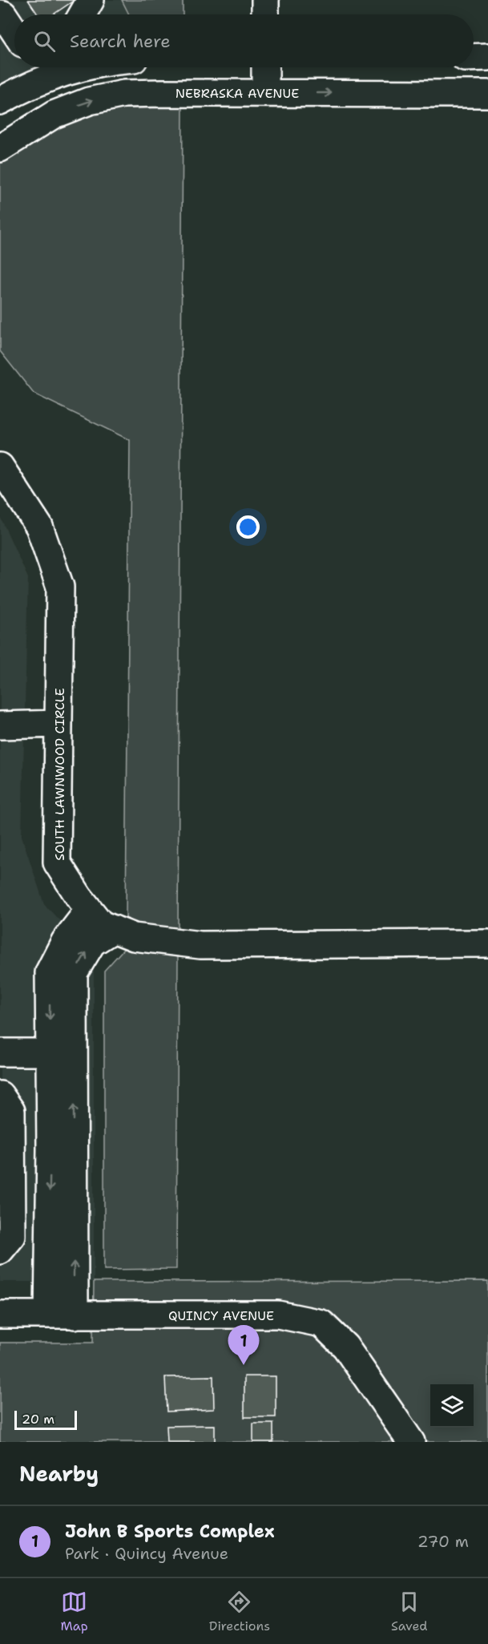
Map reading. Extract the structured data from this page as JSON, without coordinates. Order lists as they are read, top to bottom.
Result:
{
  "streets": {
    "street": ["NEBRASKA AVENUE", "SOUTH LAWNWOOD CIRCLE", "QUINCY AVENUE"]
  },
  "one_way": ["NEBRASKA AVENUE"],
  "scale_bar": "20 m",
  "page": {
    "search": "Search here",
    "pins": "1",
    "scale": "20 m",
    "heading": "Nearby",
    "list": [
      {
        "mark": "1",
        "name": "John B Sports Complex",
        "note": "Park · Quincy Avenue",
        "value": "270 m"
      }
    ],
    "nav": ["Map", "Directions", "Saved"]
  }
}
